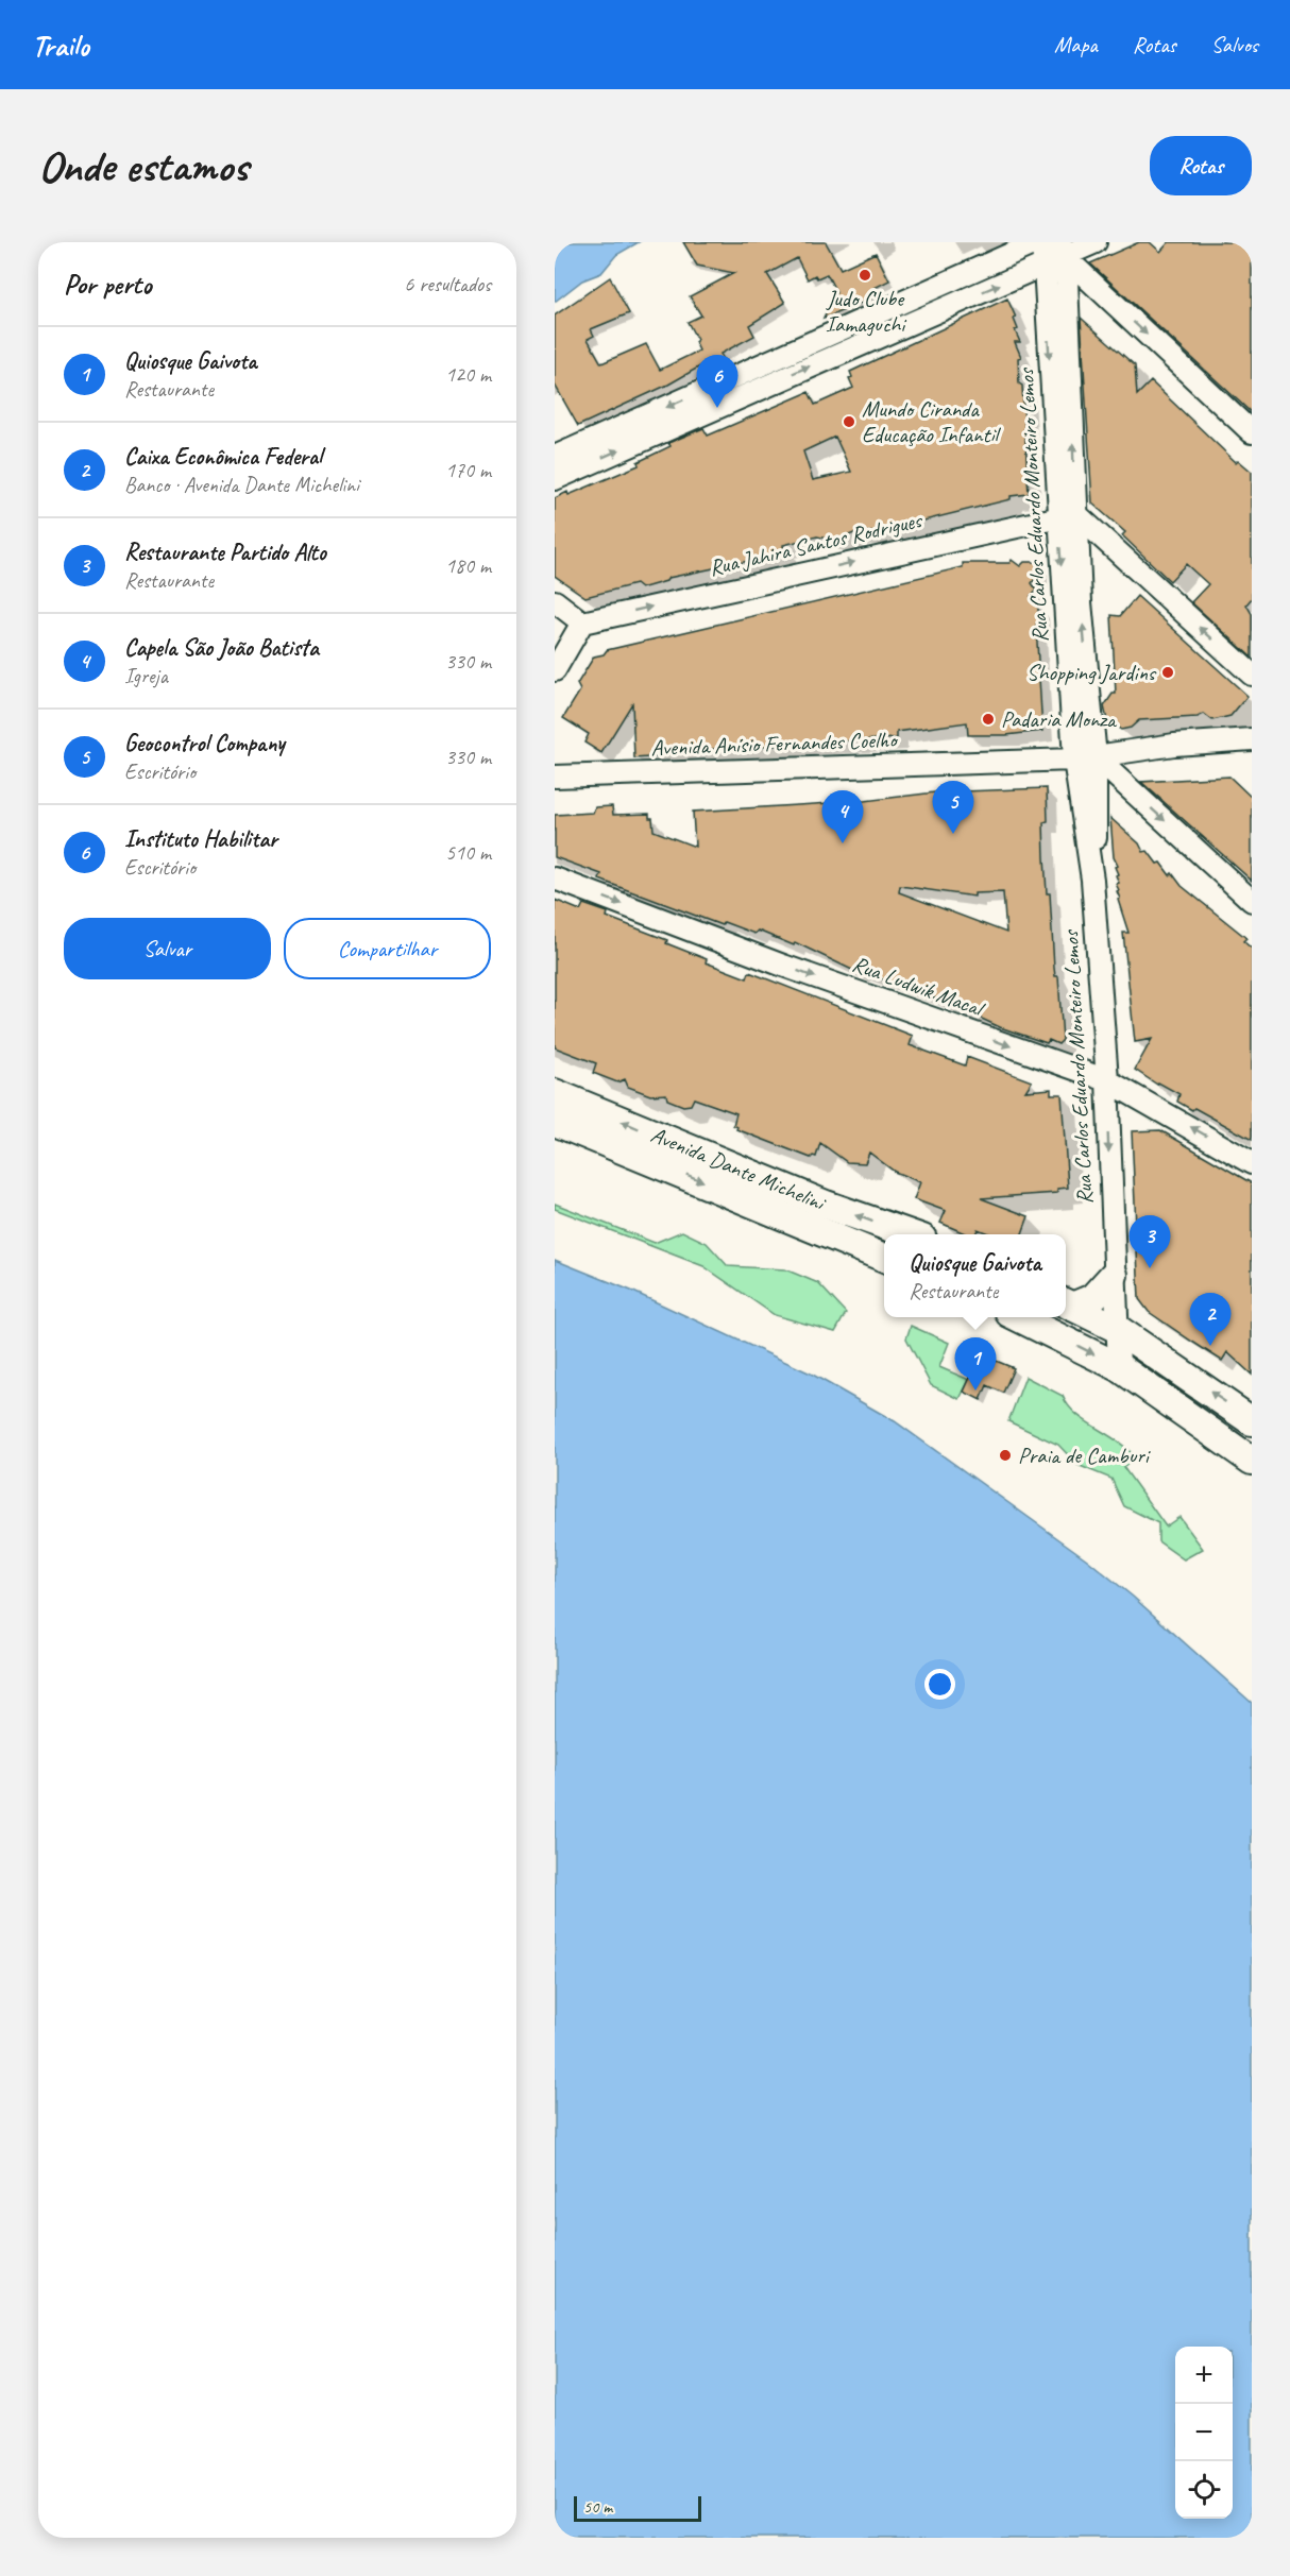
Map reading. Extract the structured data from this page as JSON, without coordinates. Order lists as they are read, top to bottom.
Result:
{
  "streets": {
    "main road": ["Avenida Dante Michelini"],
    "street": [
      "Rua Carlos Eduardo Monteiro Lemos",
      "Rua Jahira Santos Rodrigues",
      "Avenida Anísio Fernandes Coelho",
      "Rua Ludwik Macal"
    ]
  },
  "crossings": [
    ["Rua Carlos Eduardo Monteiro Lemos", "Rua Jahira Santos Rodrigues"],
    ["Rua Carlos Eduardo Monteiro Lemos", "Avenida Anísio Fernandes Coelho"],
    ["Rua Carlos Eduardo Monteiro Lemos", "Rua Ludwik Macal"]
  ],
  "places": [
    "Judo Clube Iamaguchi",
    "Mundo Ciranda Educação Infantil",
    "Shopping Jardins",
    "Padaria Monza",
    "Praia de Camburi"
  ],
  "scale_bar": "50 m",
  "page": {
    "header": "Trailo",
    "nav": ["Mapa", "Rotas", "Salvos"],
    "buttons": [
      "Rotas",
      ["Salvar", "Compartilhar"]
    ],
    "title": "Onde estamos",
    "heading": ["Por perto", "6 resultados"],
    "list": [
      {
        "mark": "1",
        "name": "Quiosque Gaivota",
        "note": "Restaurante",
        "value": "120 m"
      },
      {
        "mark": "2",
        "name": "Caixa Econômica Federal",
        "note": "Banco · Avenida Dante Michelini",
        "value": "170 m"
      },
      {
        "mark": "3",
        "name": "Restaurante Partido Alto",
        "note": "Restaurante",
        "value": "180 m"
      },
      {
        "mark": "4",
        "name": "Capela São João Batista",
        "note": "Igreja",
        "value": "330 m"
      },
      {
        "mark": "5",
        "name": "Geocontrol Company",
        "note": "Escritório",
        "value": "330 m"
      },
      {
        "mark": "6",
        "name": "Instituto Habilitar",
        "note": "Escritório",
        "value": "510 m"
      }
    ],
    "pins": [
      "6",
      "5",
      "4",
      "3",
      "2",
      "1"
    ],
    "popup": ["Quiosque Gaivota", "Restaurante"],
    "map_buttons": ["+", "−"],
    "scale": "50 m"
  }
}
